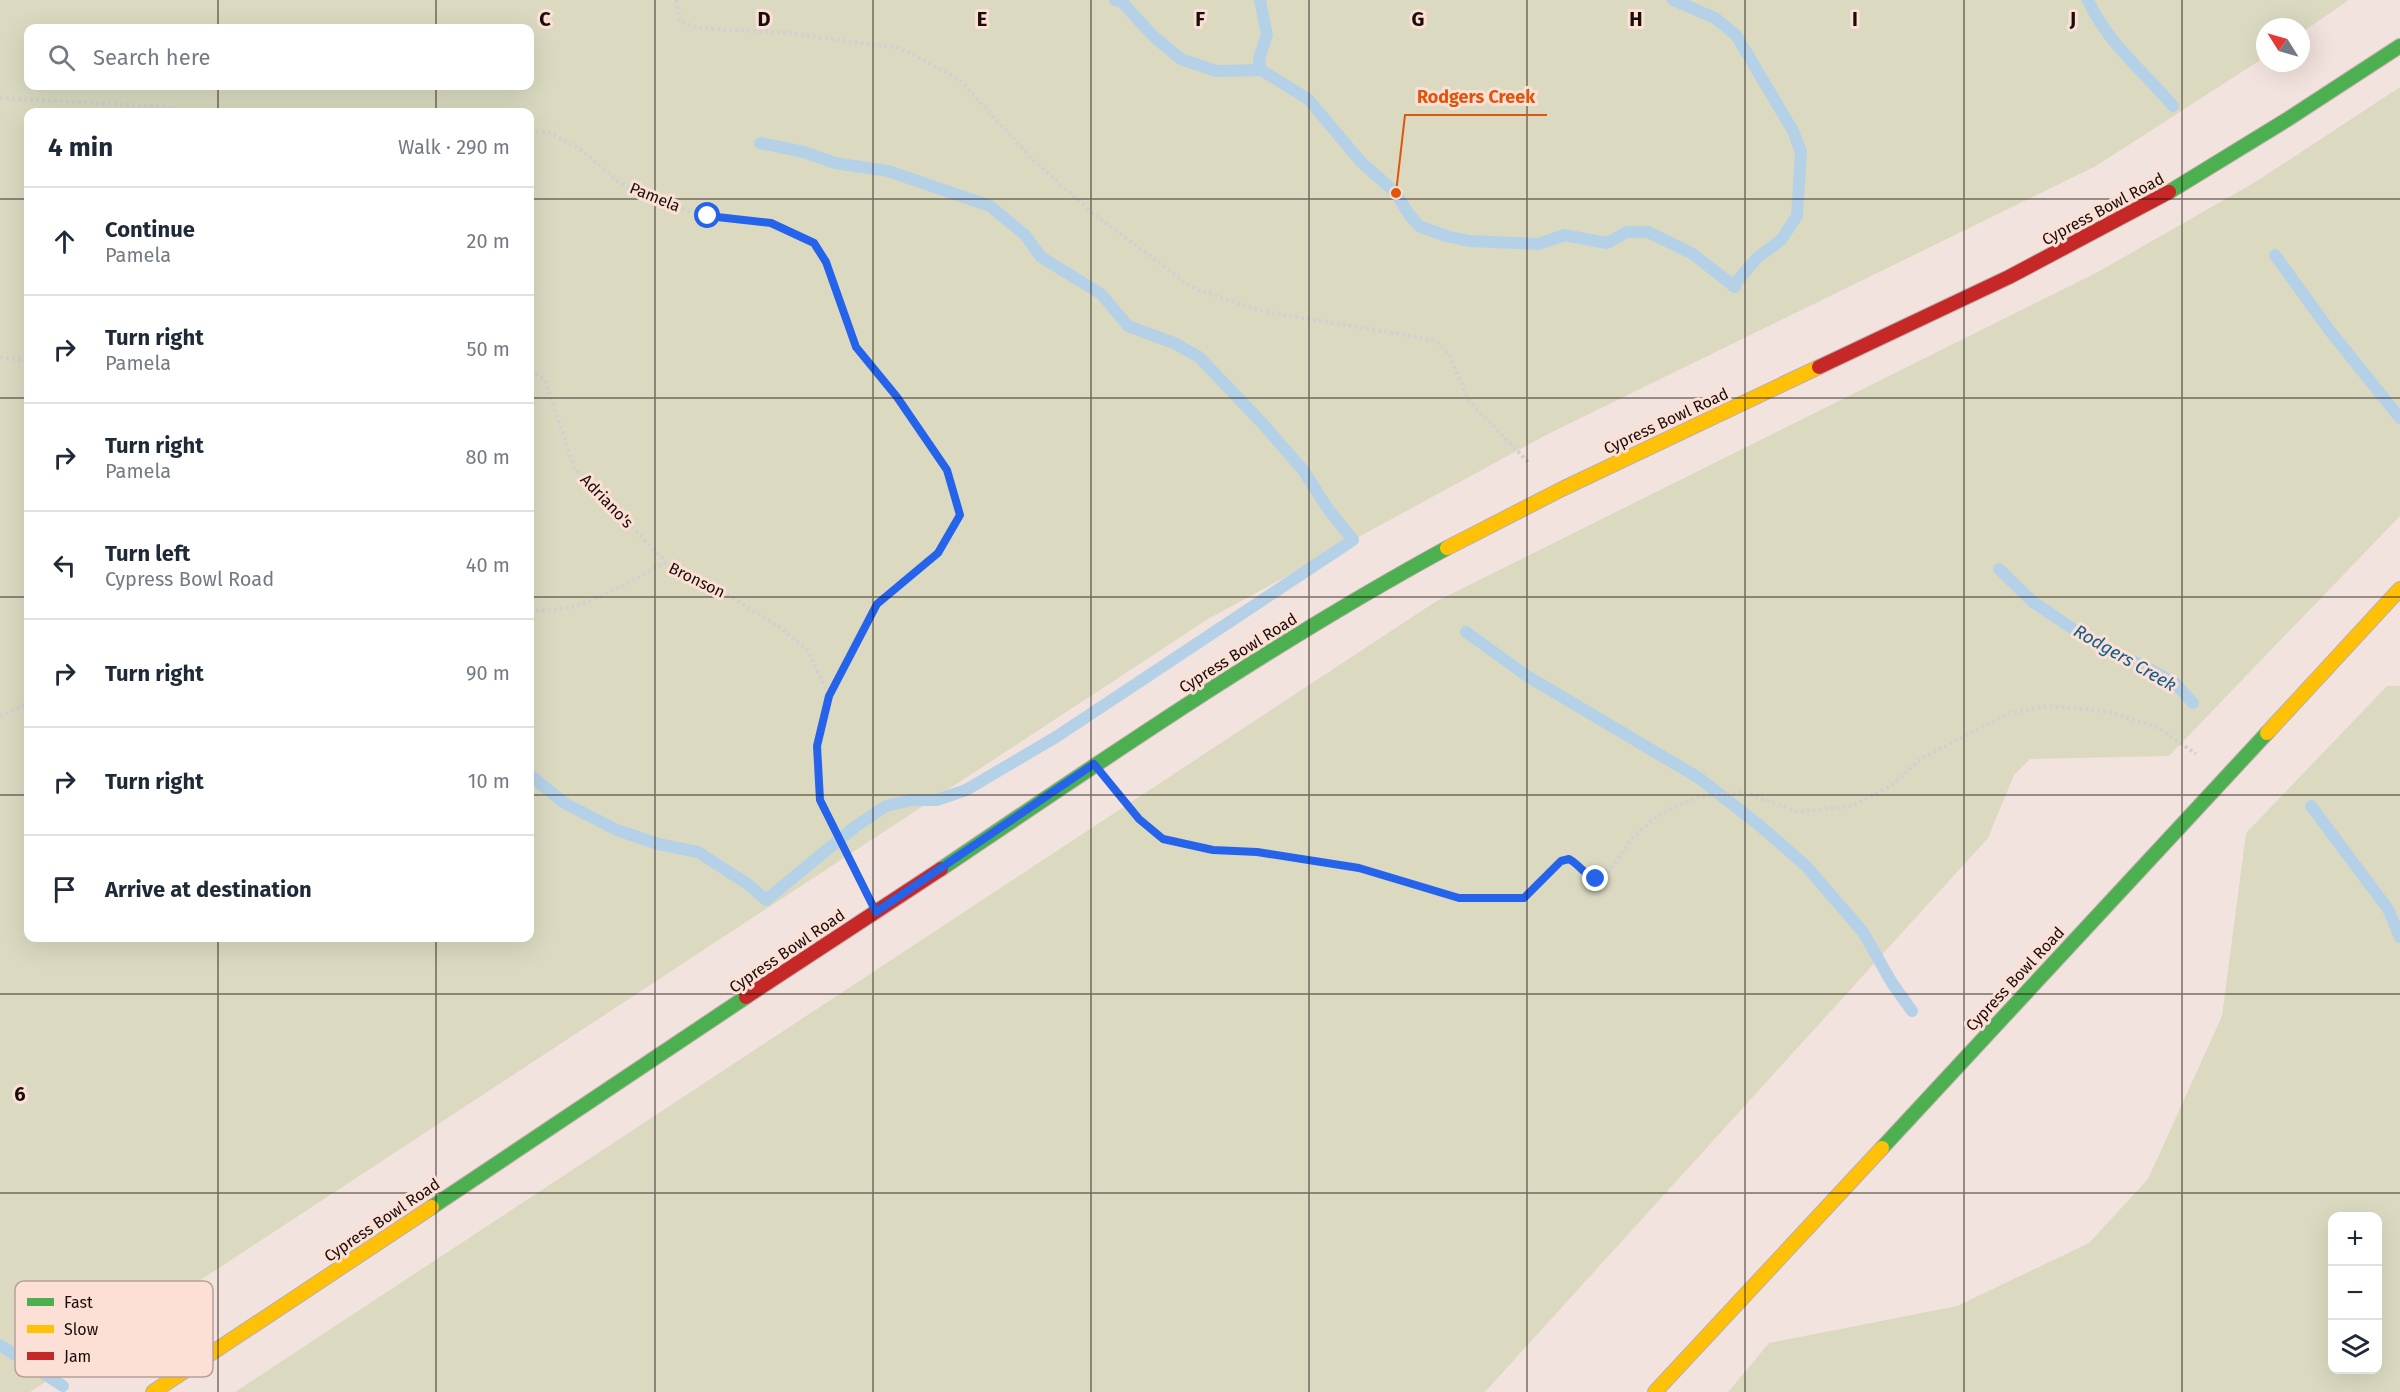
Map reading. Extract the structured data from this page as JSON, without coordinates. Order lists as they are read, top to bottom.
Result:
{
  "streets": {
    "street": ["Cypress Bowl Road"],
    "path": ["Pamela", "Adriano's", "Bronson"]
  },
  "crossings": [
    ["Pamela", "Cypress Bowl Road"],
    ["Pamela", "Bronson"],
    ["Adriano's", "Bronson"]
  ],
  "water": ["Rodgers Creek"],
  "places": ["Rodgers Creek"],
  "legend": ["Fast", "Slow", "Jam"],
  "north": "top left",
  "page": {
    "search": "Search here",
    "heading": ["4 min", "Walk · 290 m"],
    "list": [
      ["Continue", "Pamela", "20 m"],
      ["Turn right", "Pamela", "50 m"],
      ["Turn right", "Pamela", "80 m"],
      ["Turn left", "Cypress Bowl Road", "40 m"],
      ["Turn right", "90 m"],
      ["Turn right", "10 m"],
      "Arrive at destination"
    ],
    "map_buttons": ["+", "−"]
  },
  "grid": {
    "columns": [
      "C",
      "D",
      "E",
      "F",
      "G",
      "H",
      "I",
      "J"
    ],
    "rows": ["6"]
  }
}
